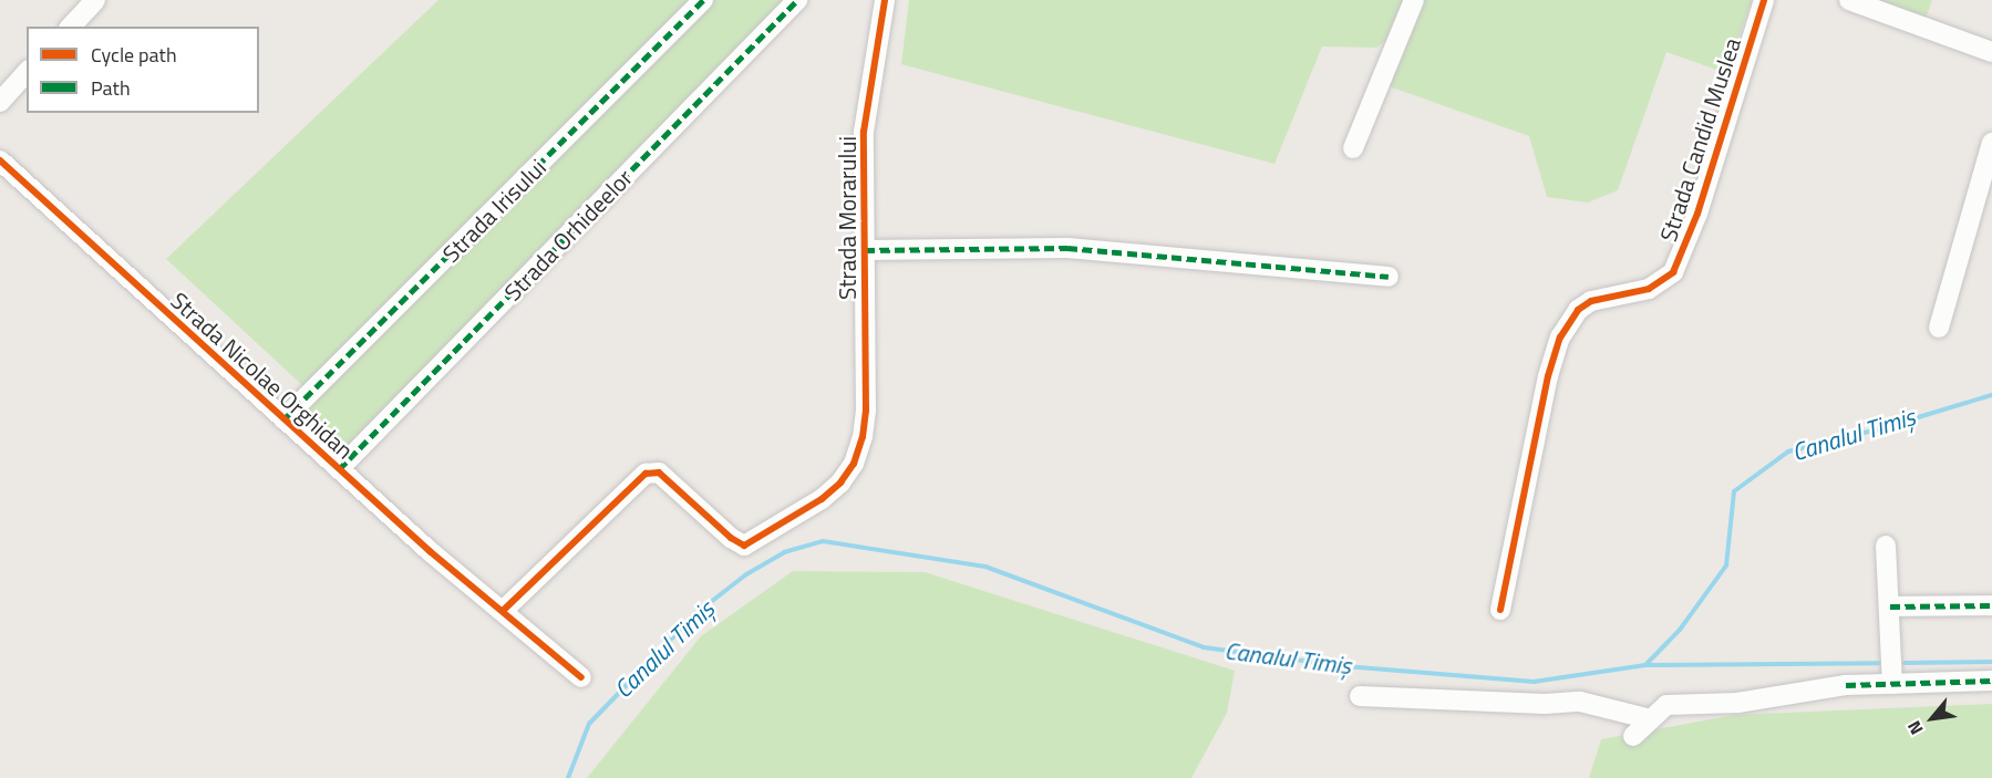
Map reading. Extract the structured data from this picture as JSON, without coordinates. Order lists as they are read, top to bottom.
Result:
{
  "streets": {
    "street": [
      "Strada Candid Muslea",
      "Strada Irisului",
      "Strada Morarului",
      "Strada Orhideelor",
      "Strada Nicolae Orghidan"
    ]
  },
  "crossings": [
    ["Strada Irisului", "Strada Nicolae Orghidan"],
    ["Strada Morarului", "Strada Nicolae Orghidan"],
    ["Strada Orhideelor", "Strada Nicolae Orghidan"]
  ],
  "water": ["Canalul Timiș"],
  "legend": ["Cycle path", "Path"],
  "north": "bottom left"
}
